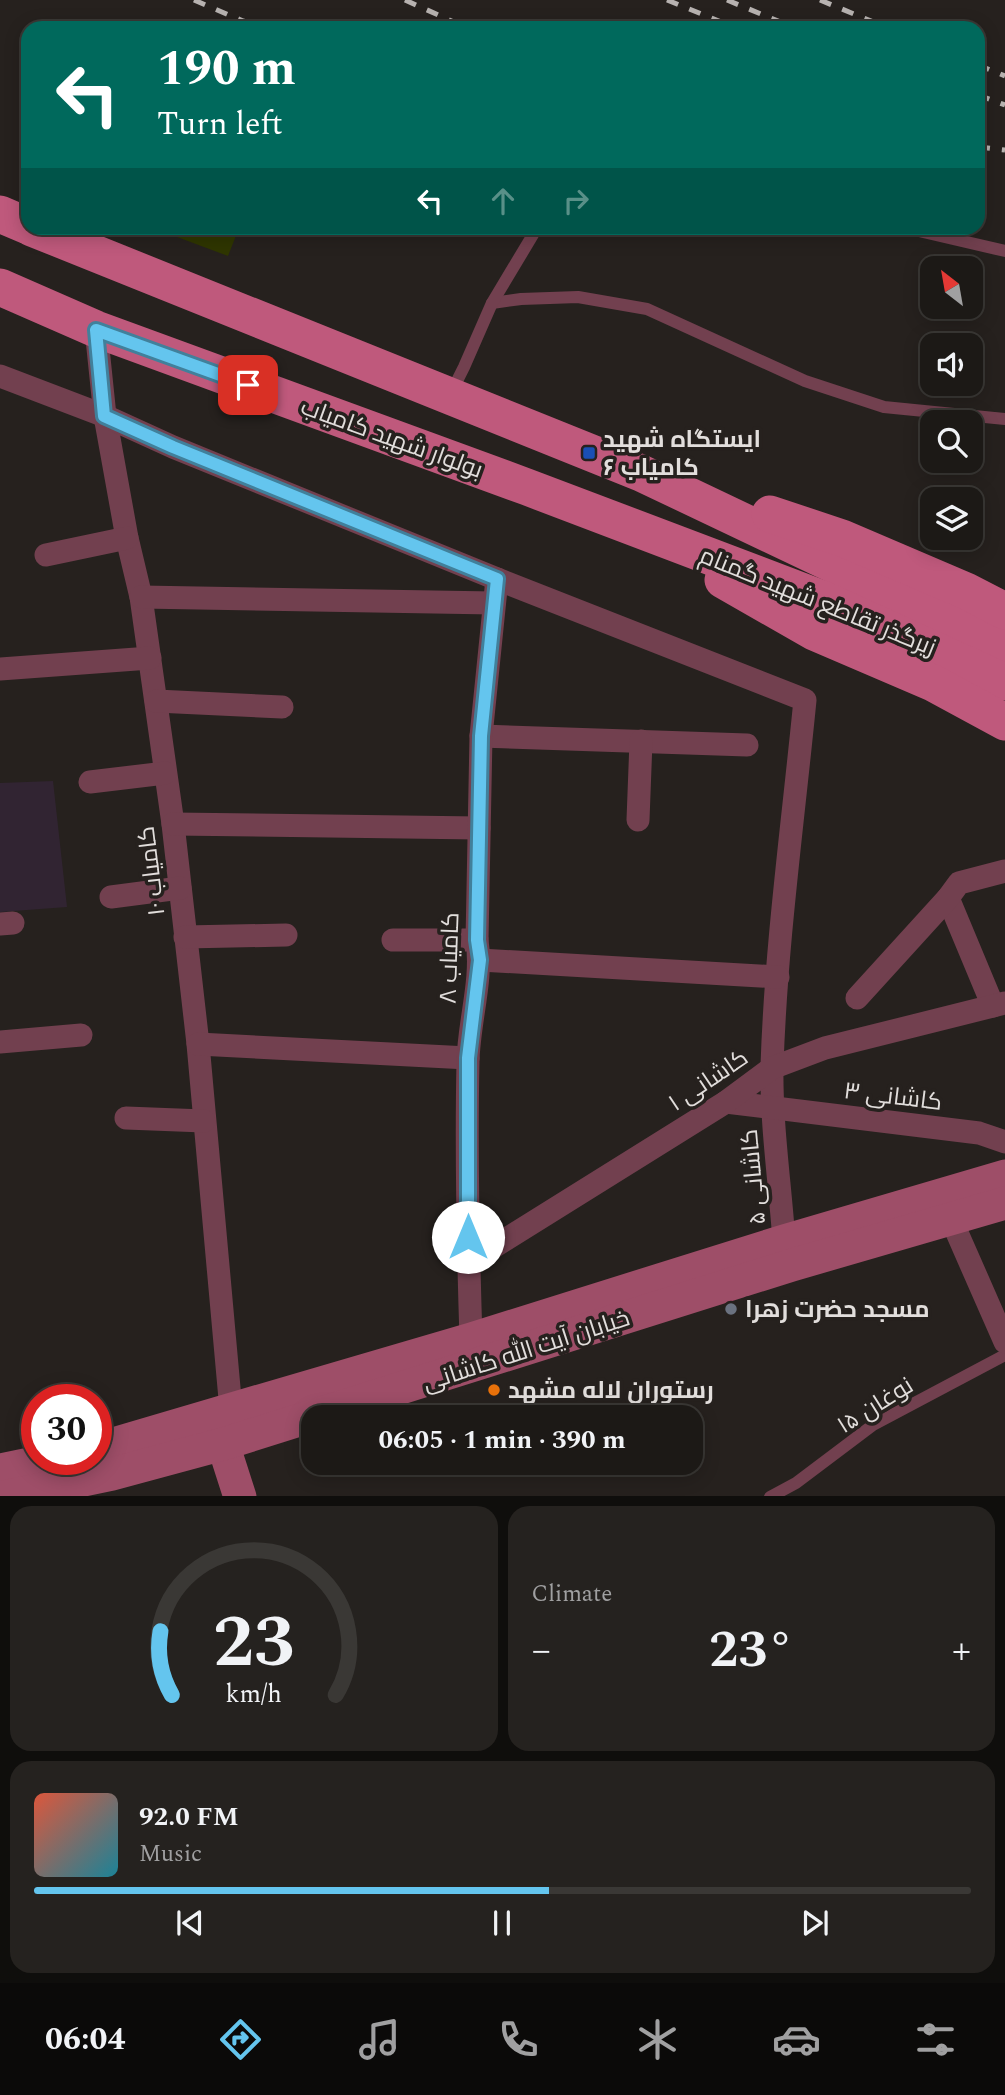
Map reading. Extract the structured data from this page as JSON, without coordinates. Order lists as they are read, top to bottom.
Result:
{
  "streets": {
    "main road": ["بولوار شهید کامیاب", "زیرگذر تقاطع شهید گمنام", "خیابان آیت الله کاشانی"],
    "street": [
      "کامیاب ۱۰",
      "کامیاب ۸",
      "کاشانی ۱",
      "کاشانی ۳",
      "کاشانی ۵"
    ],
    "lane": ["نوغان ۱۵"]
  },
  "crossings": [
    ["بولوار شهید کامیاب", "زیرگذر تقاطع شهید گمنام"],
    ["بولوار شهید کامیاب", "کامیاب ۱۰"],
    ["کامیاب ۱۰", "خیابان آیت الله کاشانی"],
    ["کامیاب ۸", "کاشانی ۱"],
    ["کامیاب ۸", "کاشانی ۵"],
    ["کامیاب ۸", "خیابان آیت الله کاشانی"],
    ["کاشانی ۱", "کاشانی ۳"],
    ["کاشانی ۱", "کاشانی ۵"],
    ["کاشانی ۳", "کاشانی ۵"],
    ["کاشانی ۵", "خیابان آیت الله کاشانی"]
  ],
  "places": {
    "transit": ["ایستگاه شهید کامیاب ۶"],
    "other": ["مسجد حضرت زهرا", "رستوران لاله مشهد"]
  },
  "north": "top left",
  "page": {
    "turn": ["190 m", "Turn left"],
    "limit": "30",
    "trip": "06:05 · 1 min · 390 m",
    "tile": "Climate",
    "heat": ["−", "23°", "+"],
    "song": ["92.0 FM", "Music"],
    "tabs": "06:04",
    "gauge": ["23", "km/h"]
  }
}
